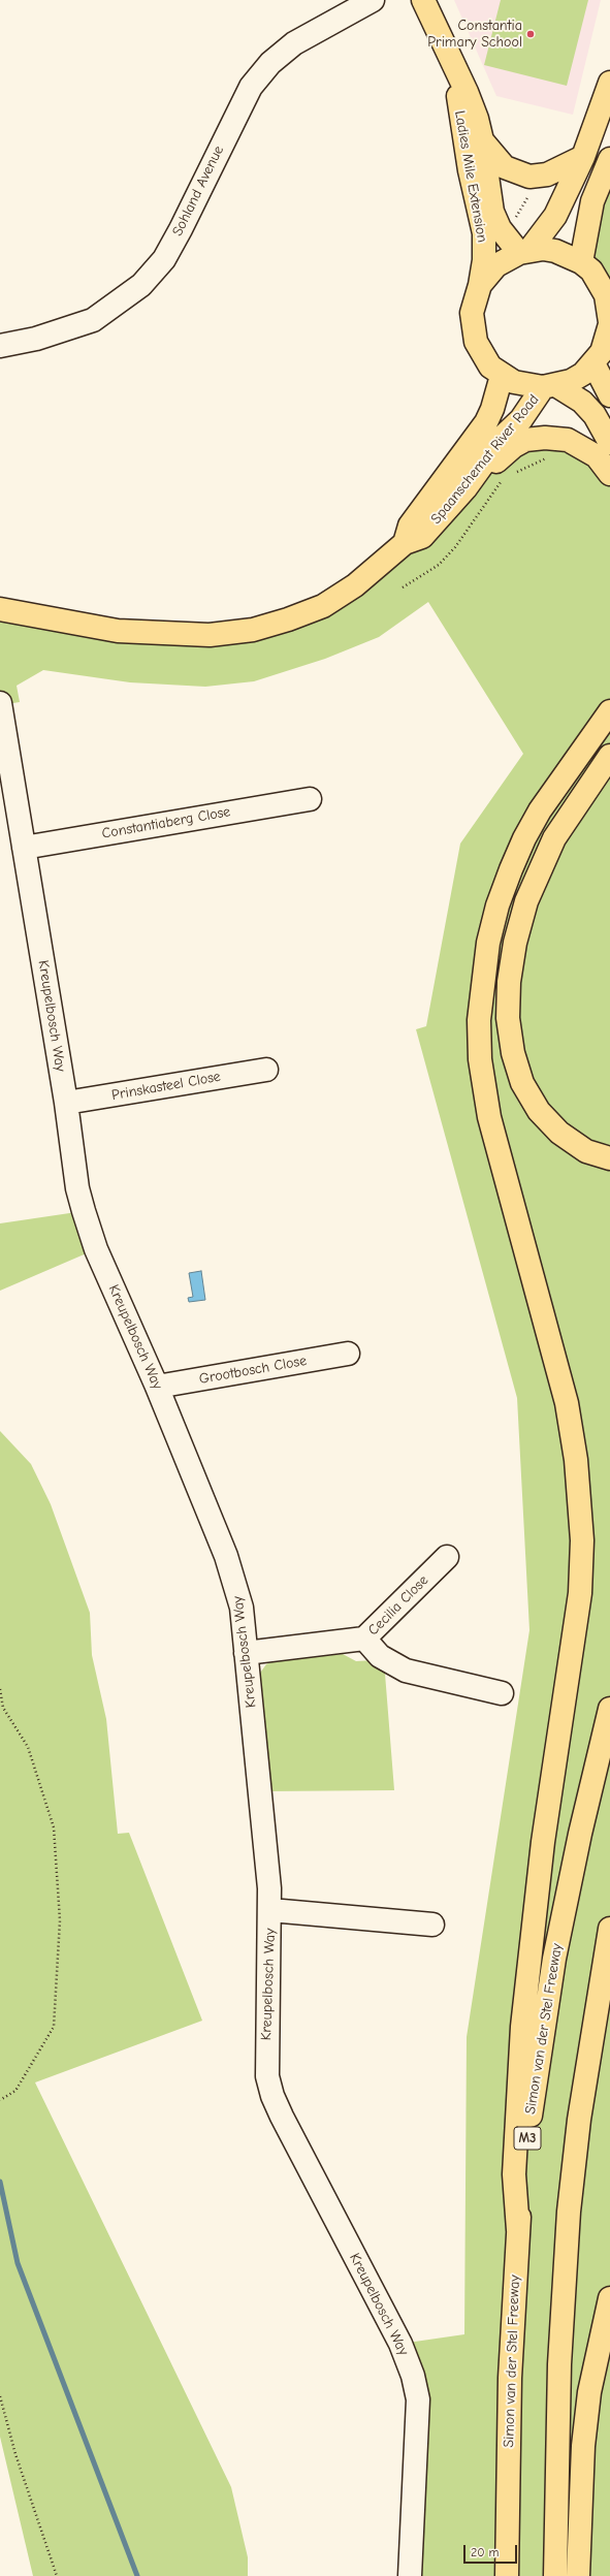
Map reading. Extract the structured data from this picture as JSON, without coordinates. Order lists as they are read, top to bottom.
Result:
{
  "streets": {
    "main road": [
      "Ladies Mile Extension",
      "Spaanschemat River Road",
      "Simon van der Stel Freeway",
      "M3"
    ],
    "street": [
      "Sohland Avenue",
      "Constantiaberg Close",
      "Kreupelbosch Way",
      "Prinskasteel Close",
      "Grootbosch Close",
      "Cecilia Close"
    ]
  },
  "crossings": [
    ["Ladies Mile Extension", "Spaanschemat River Road"],
    ["Constantiaberg Close", "Kreupelbosch Way"],
    ["Kreupelbosch Way", "Prinskasteel Close"],
    ["Kreupelbosch Way", "Grootbosch Close"],
    ["Kreupelbosch Way", "Cecilia Close"]
  ],
  "places": ["Constantia Primary School"],
  "scale_bar": "20 m"
}
